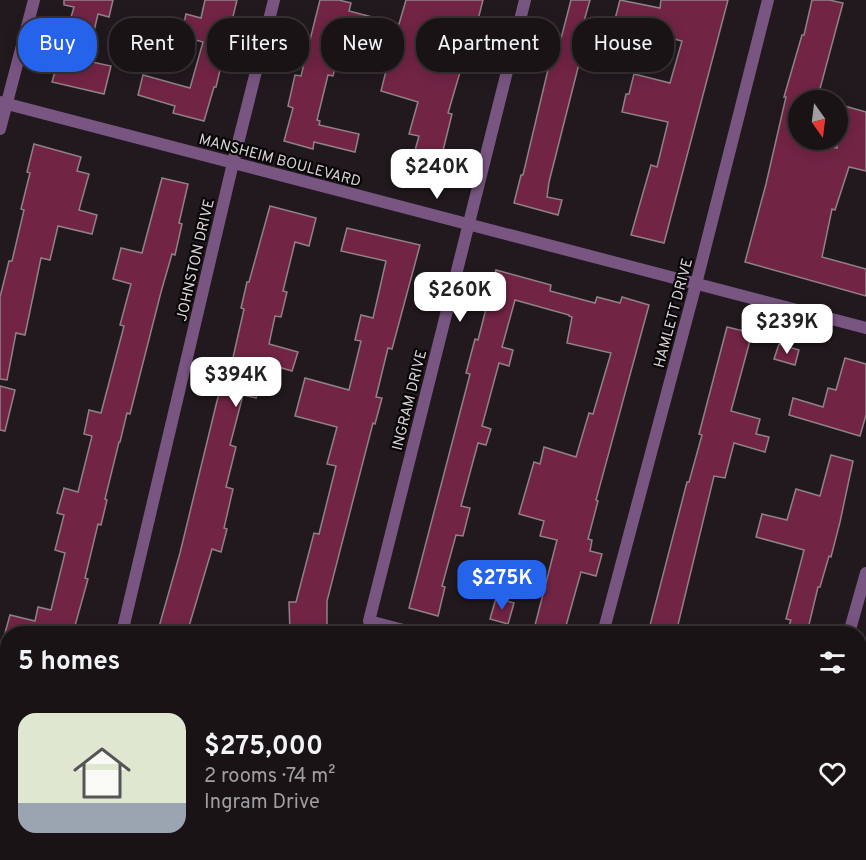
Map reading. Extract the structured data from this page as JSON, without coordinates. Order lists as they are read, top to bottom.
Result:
{
  "streets": {
    "street": [
      "MANSHEIM BOULEVARD",
      "JOHNSTON DRIVE",
      "HAMLETT DRIVE",
      "INGRAM DRIVE"
    ]
  },
  "crossings": [
    ["MANSHEIM BOULEVARD", "JOHNSTON DRIVE"],
    ["MANSHEIM BOULEVARD", "HAMLETT DRIVE"],
    ["MANSHEIM BOULEVARD", "INGRAM DRIVE"]
  ],
  "north": "bottom",
  "page": {
    "chip": [
      "Buy",
      "Rent",
      "Filters",
      "New",
      "Apartment",
      "House"
    ],
    "price": [
      "$240K",
      "$260K",
      "$239K",
      "$394K",
      "$275K"
    ],
    "heading": "5 homes",
    "list": [
      {
        "name": "$275,000",
        "note": "2 rooms · 74 m² · Ingram Drive"
      }
    ]
  }
}
